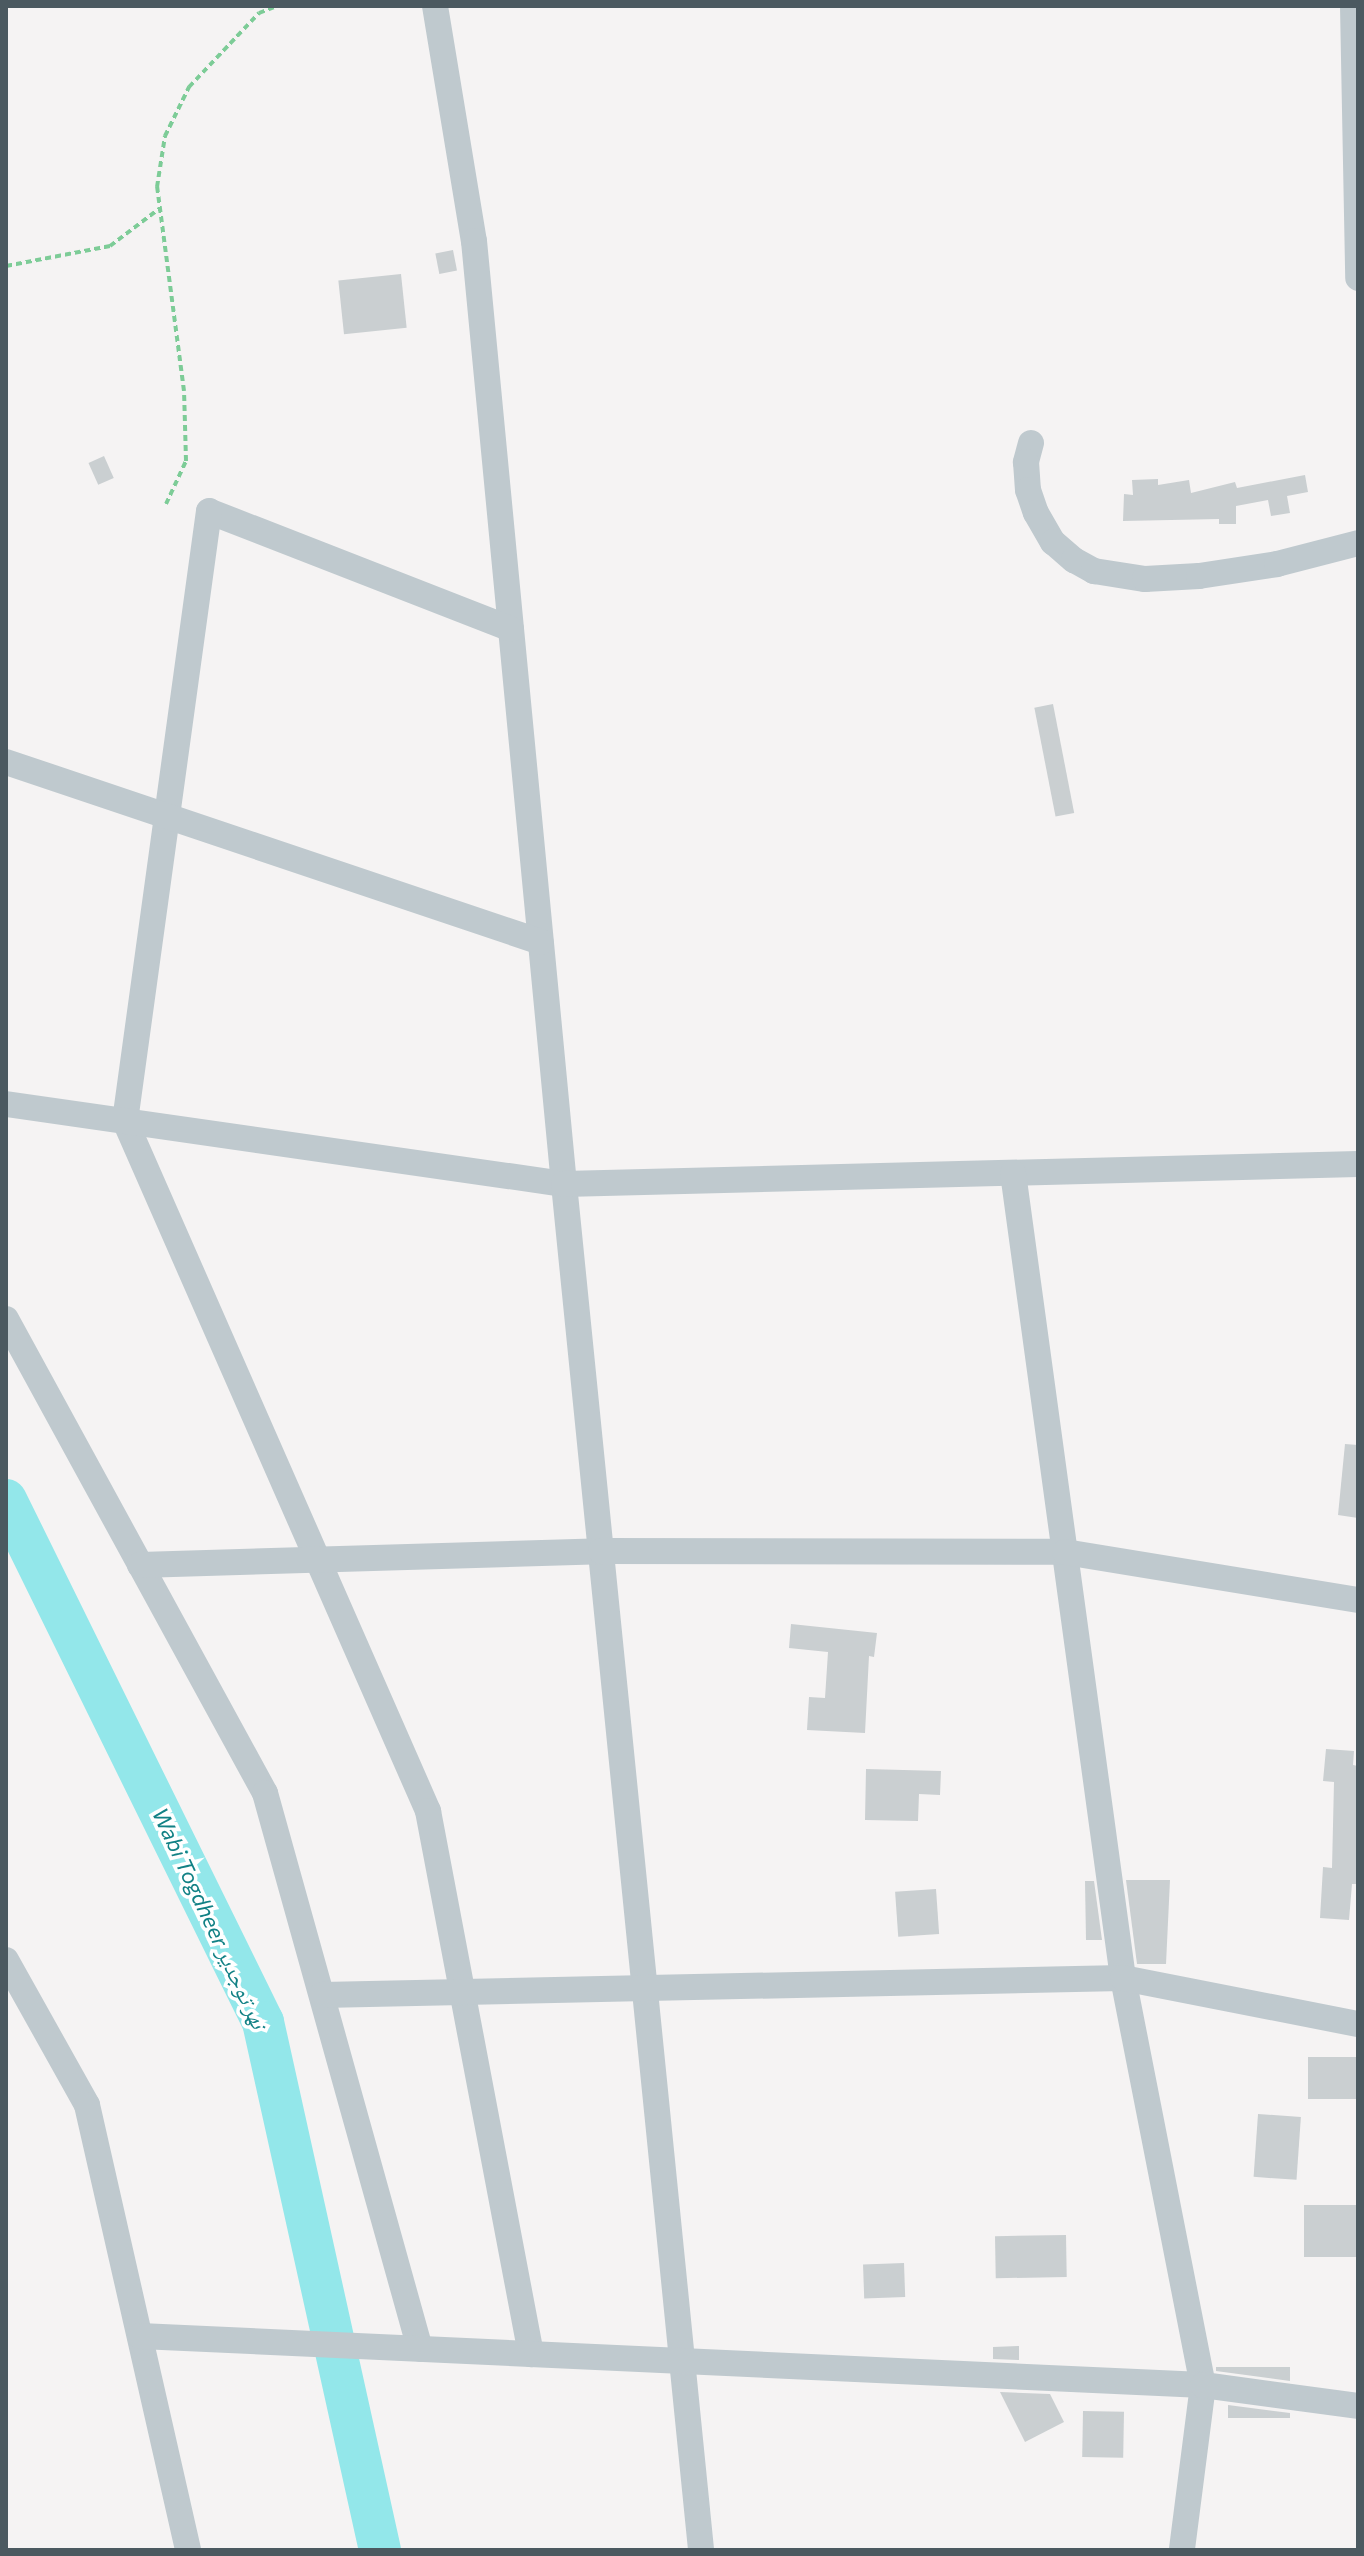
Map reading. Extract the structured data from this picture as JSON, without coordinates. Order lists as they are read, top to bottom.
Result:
{
  "water": ["Wabi Togdheer نهر توجدير"]
}
